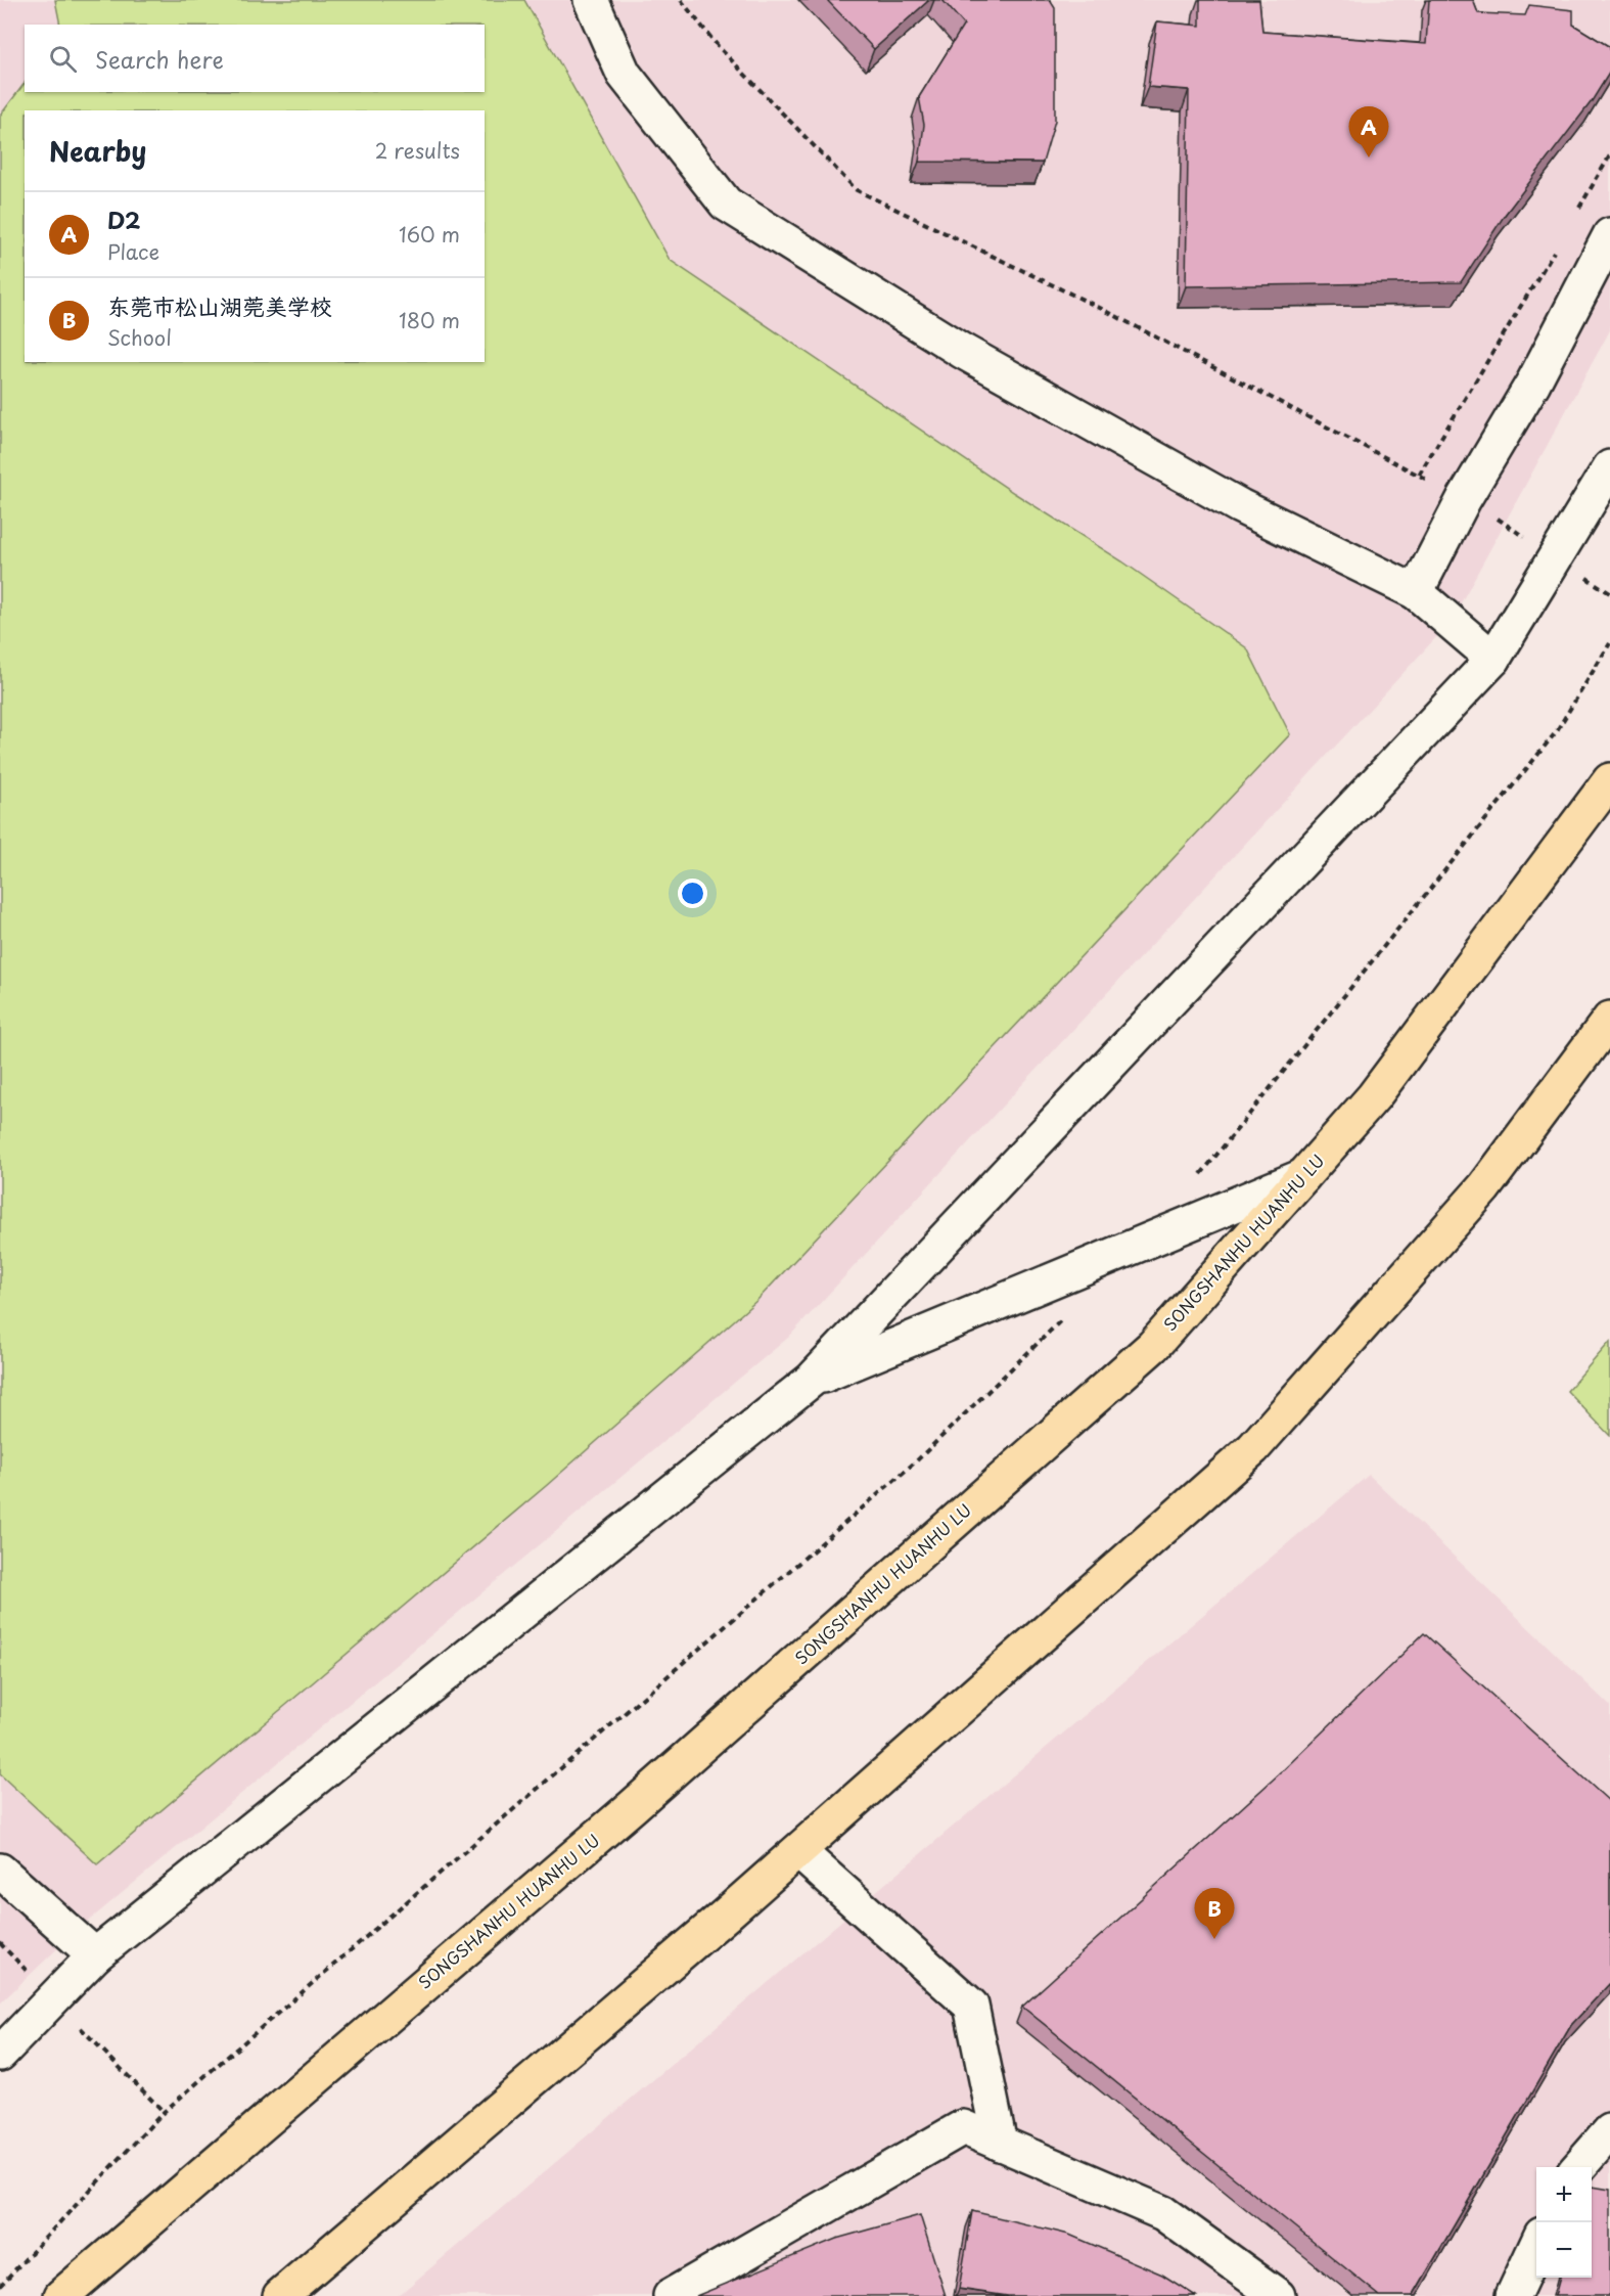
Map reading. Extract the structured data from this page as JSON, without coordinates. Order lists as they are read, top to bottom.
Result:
{
  "streets": {
    "main road": ["SONGSHANHU HUANHU LU"]
  },
  "page": {
    "search": "Search here",
    "pins": ["A", "B"],
    "heading": ["Nearby", "2 results"],
    "list": [
      {
        "mark": "A",
        "name": "D2",
        "note": "Place",
        "value": "160 m"
      },
      {
        "mark": "B",
        "name": "东莞市松山湖莞美学校",
        "note": "School",
        "value": "180 m"
      }
    ],
    "map_buttons": ["+", "−"]
  }
}
